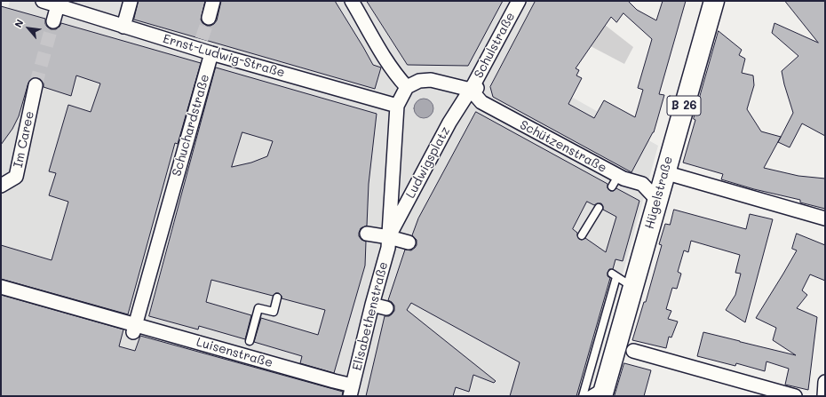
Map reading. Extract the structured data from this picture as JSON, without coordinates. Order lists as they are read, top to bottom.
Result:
{
  "streets": {
    "main road": ["B 26", "Hügelstraße"],
    "street": [
      "Schulstraße",
      "Ernst-Ludwig-Straße",
      "Schuchardstraße",
      "Im Caree",
      "Schützenstraße",
      "Ludwigsplatz",
      "Elisabethenstraße",
      "Luisenstraße"
    ]
  },
  "crossings": [
    ["Schulstraße", "Schützenstraße"],
    ["Schulstraße", "Ludwigsplatz"],
    ["Ernst-Ludwig-Straße", "Schuchardstraße"],
    ["Ernst-Ludwig-Straße", "Ludwigsplatz"],
    ["Schuchardstraße", "Luisenstraße"],
    ["Schützenstraße", "Ludwigsplatz"],
    ["Schützenstraße", "Hügelstraße"],
    ["Ludwigsplatz", "Elisabethenstraße"],
    ["Elisabethenstraße", "Luisenstraße"]
  ],
  "north": "top left"
}
